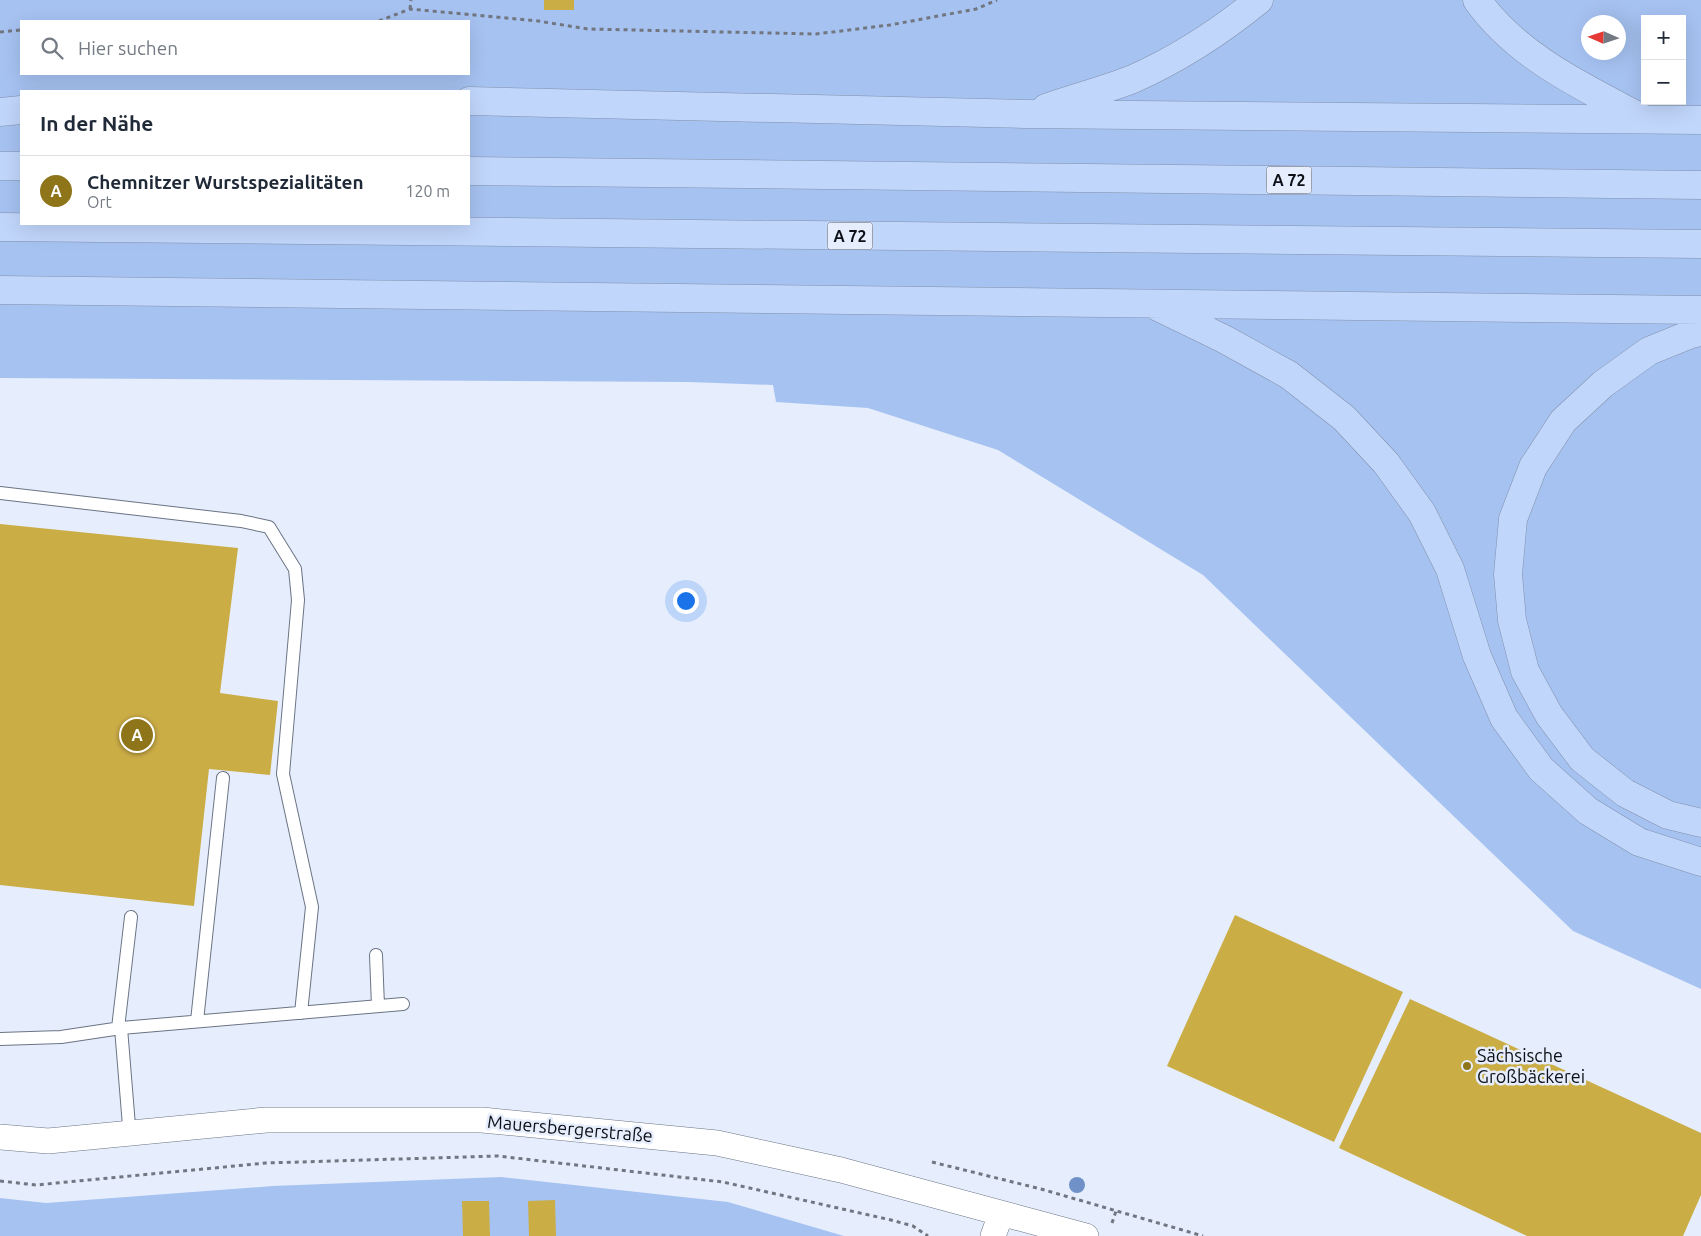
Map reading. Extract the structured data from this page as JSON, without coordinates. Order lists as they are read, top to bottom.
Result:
{
  "streets": {
    "highway": ["A 72"],
    "street": ["Mauersbergerstraße"]
  },
  "places": ["Sächsische Großbäckerei"],
  "north": "left",
  "page": {
    "map_buttons": ["+", "−"],
    "search": "Hier suchen",
    "heading": "In der Nähe",
    "list": [
      {
        "mark": "A",
        "name": "Chemnitzer Wurstspezialitäten",
        "note": "Ort",
        "value": "120 m"
      }
    ],
    "pins": "A"
  }
}
